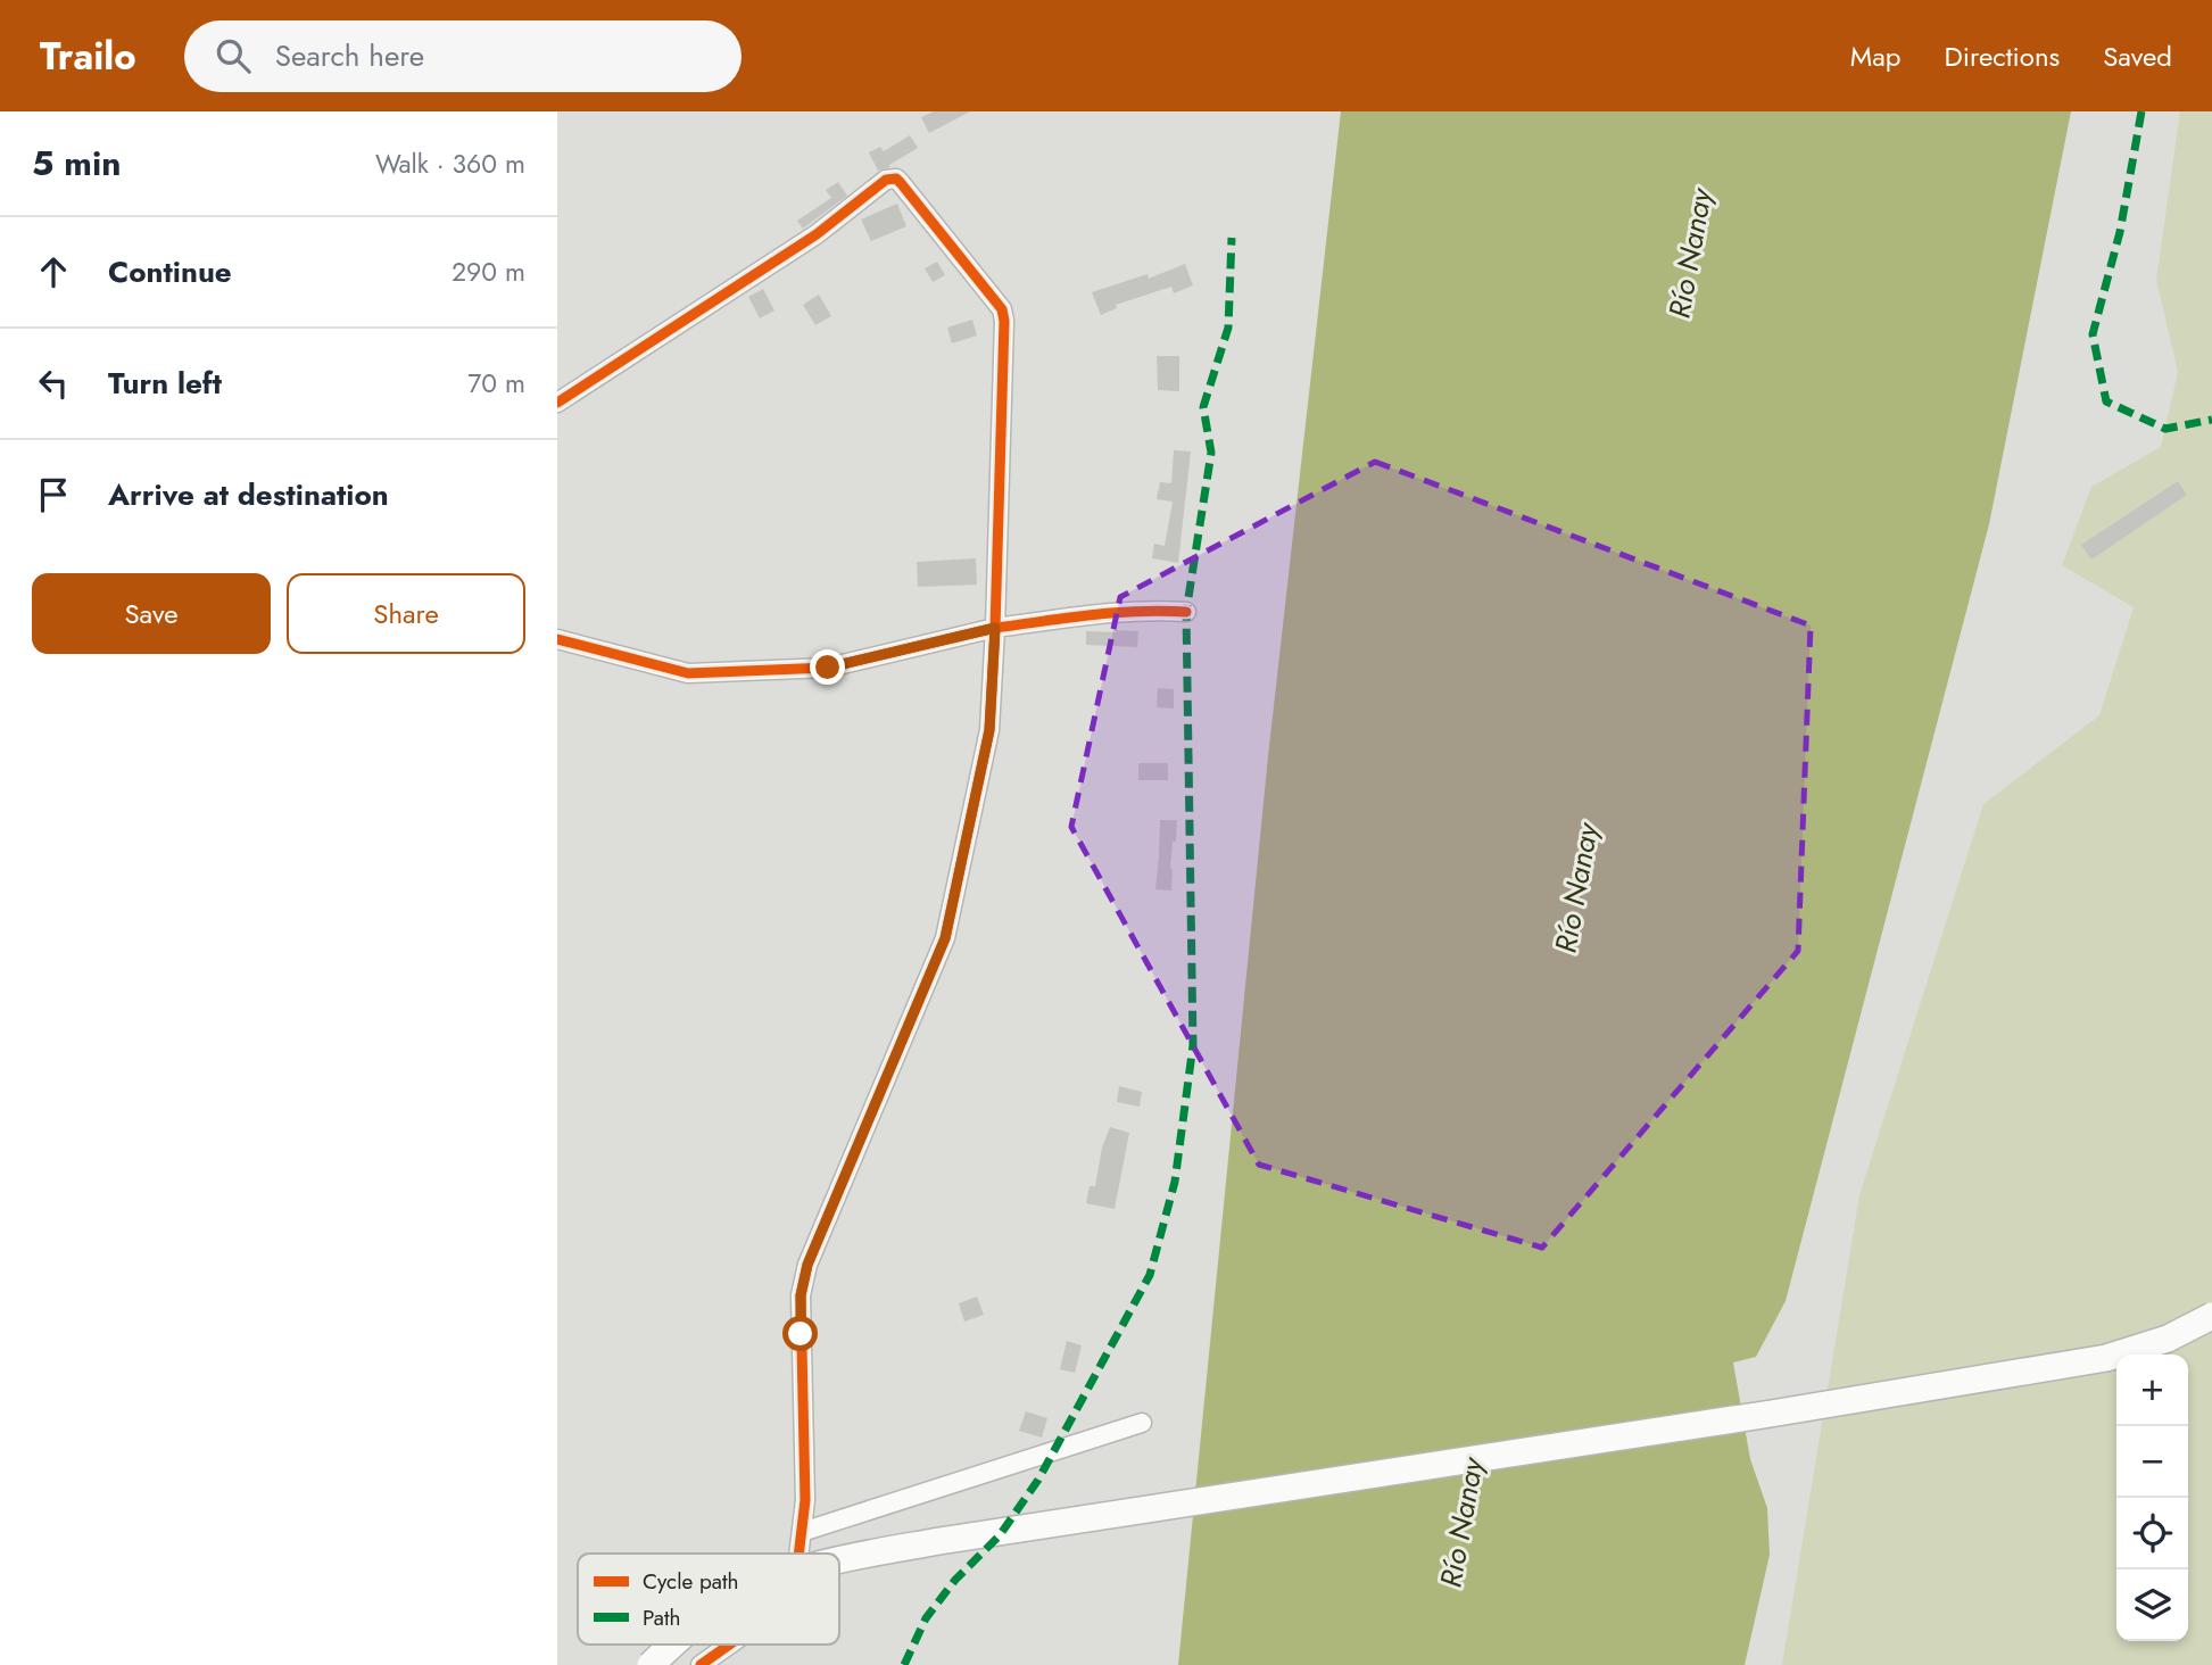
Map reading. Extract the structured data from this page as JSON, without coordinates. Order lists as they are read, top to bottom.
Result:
{
  "water": ["Río Nanay"],
  "legend": ["Cycle path", "Path"],
  "page": {
    "header": "Trailo",
    "search": "Search here",
    "nav": ["Map", "Directions", "Saved"],
    "heading": ["5 min", "Walk · 360 m"],
    "list": [
      ["Continue", "290 m"],
      ["Turn left", "70 m"],
      "Arrive at destination"
    ],
    "buttons": ["Save", "Share"],
    "map_buttons": ["+", "−"]
  }
}
